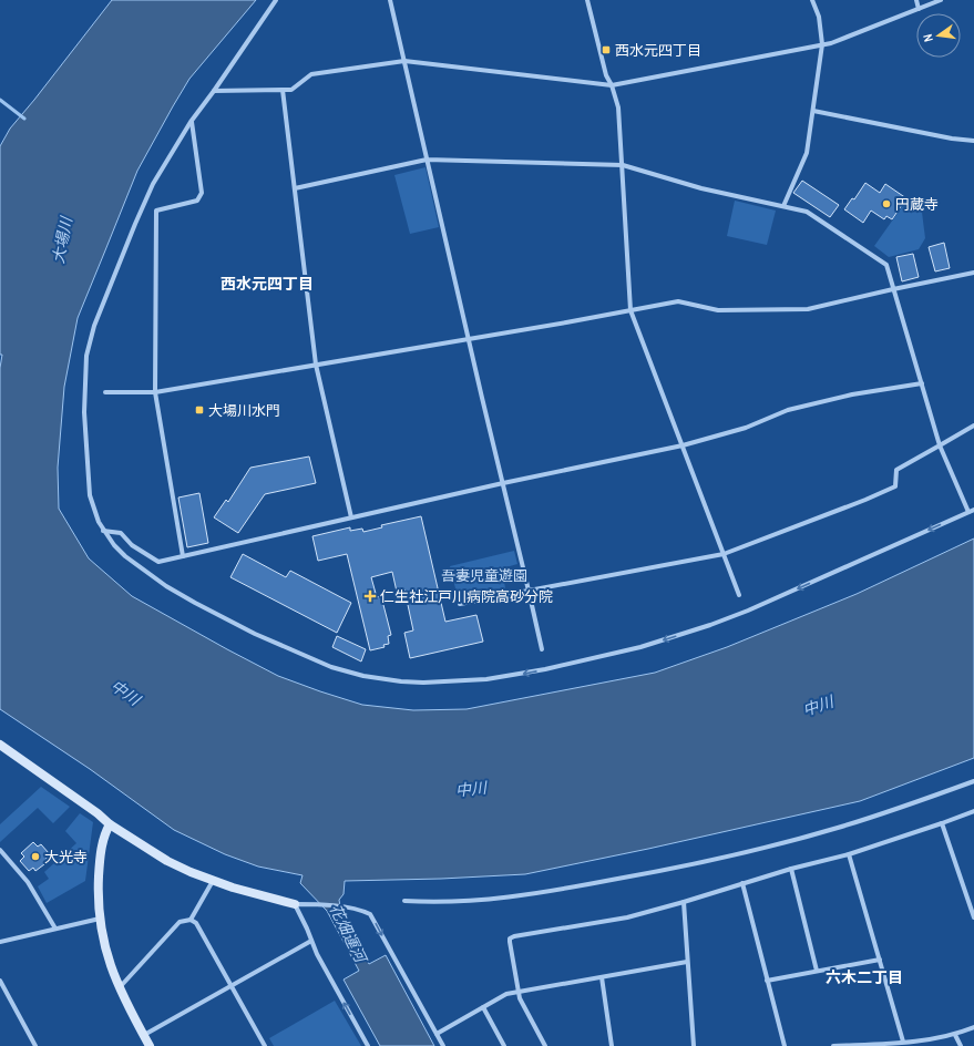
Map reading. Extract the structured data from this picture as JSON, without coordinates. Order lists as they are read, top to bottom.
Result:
{
  "districts": ["西水元四丁目", "六木二丁目"],
  "water": ["大場川", "中川", "花畑運河"],
  "parks": ["吾妻児童遊園"],
  "places": {
    "transit": ["西水元四丁目", "大場川水門"],
    "other": ["円蔵寺", "大光寺"],
    "health": ["仁生社江戸川病院高砂分院"]
  },
  "north": "left"
}
